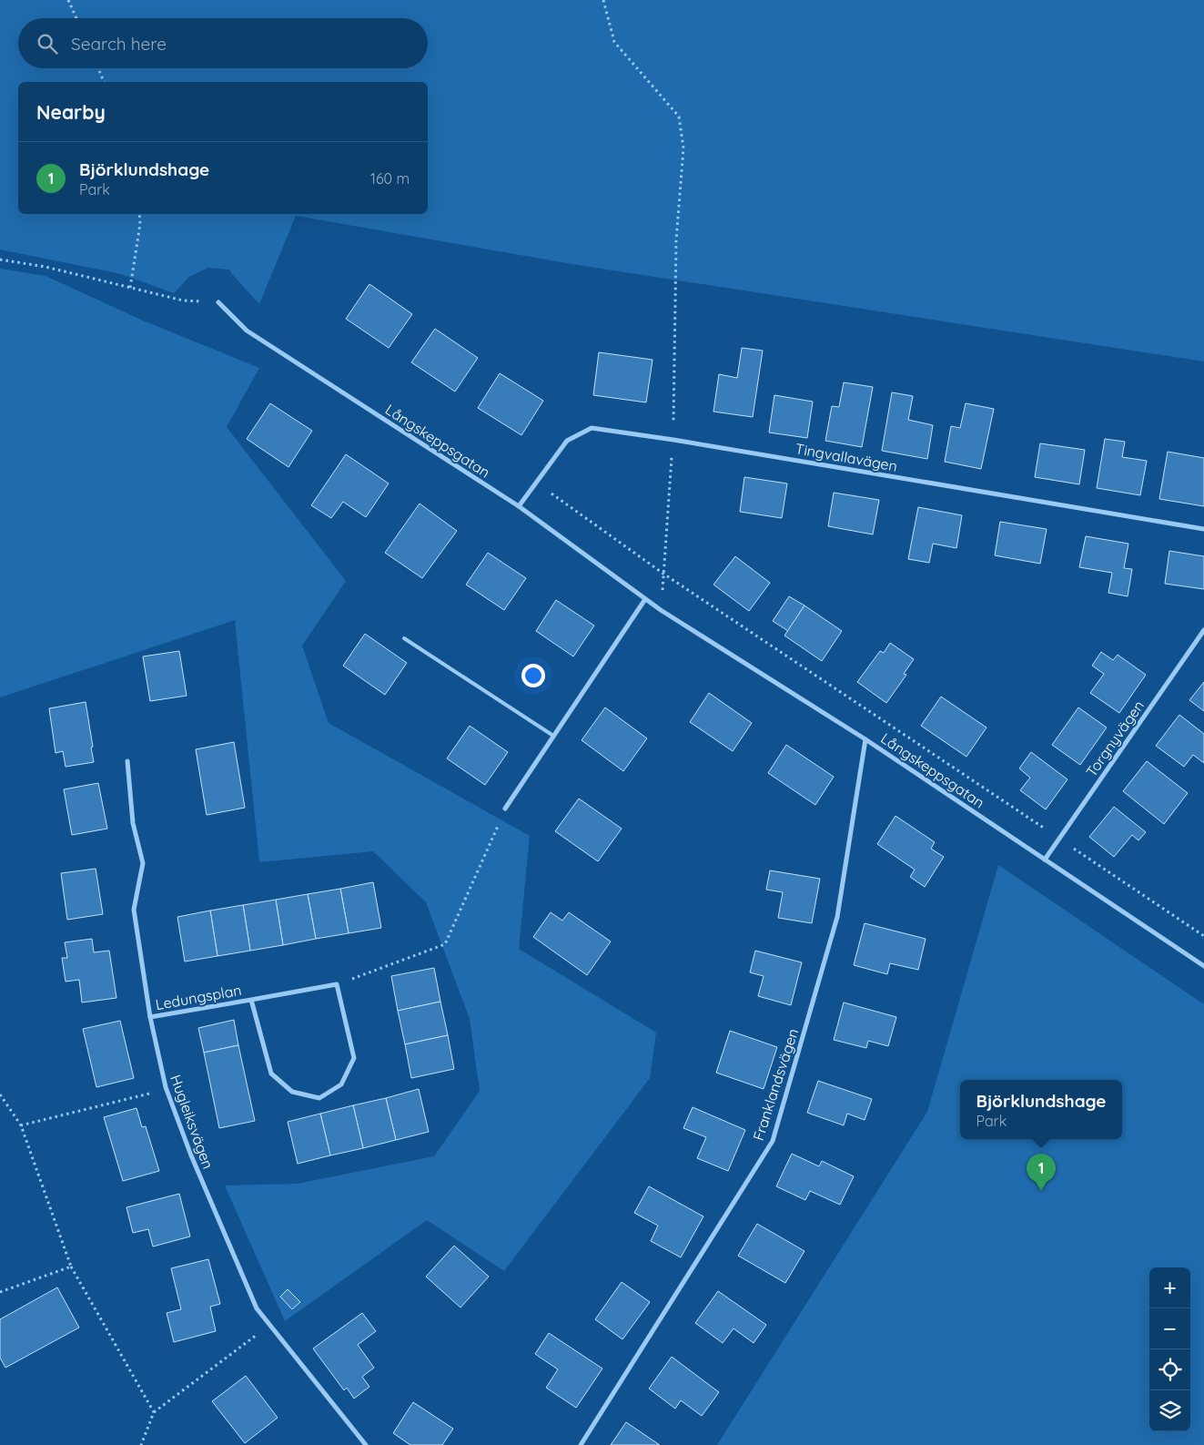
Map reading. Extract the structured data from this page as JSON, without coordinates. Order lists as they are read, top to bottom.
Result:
{
  "streets": {
    "street": [
      "Långskeppsgatan",
      "Tingvallavägen",
      "Torgnyvägen",
      "Ledungsplan",
      "Franklandsvägen",
      "Hugleiksvägen"
    ]
  },
  "crossings": [
    ["Långskeppsgatan", "Tingvallavägen"],
    ["Långskeppsgatan", "Torgnyvägen"],
    ["Långskeppsgatan", "Franklandsvägen"],
    ["Ledungsplan", "Hugleiksvägen"]
  ],
  "page": {
    "search": "Search here",
    "heading": "Nearby",
    "list": [
      {
        "mark": "1",
        "name": "Björklundshage",
        "note": "Park",
        "value": "160 m"
      }
    ],
    "popup": ["Björklundshage", "Park"],
    "pins": "1",
    "map_buttons": ["+", "−"]
  }
}
